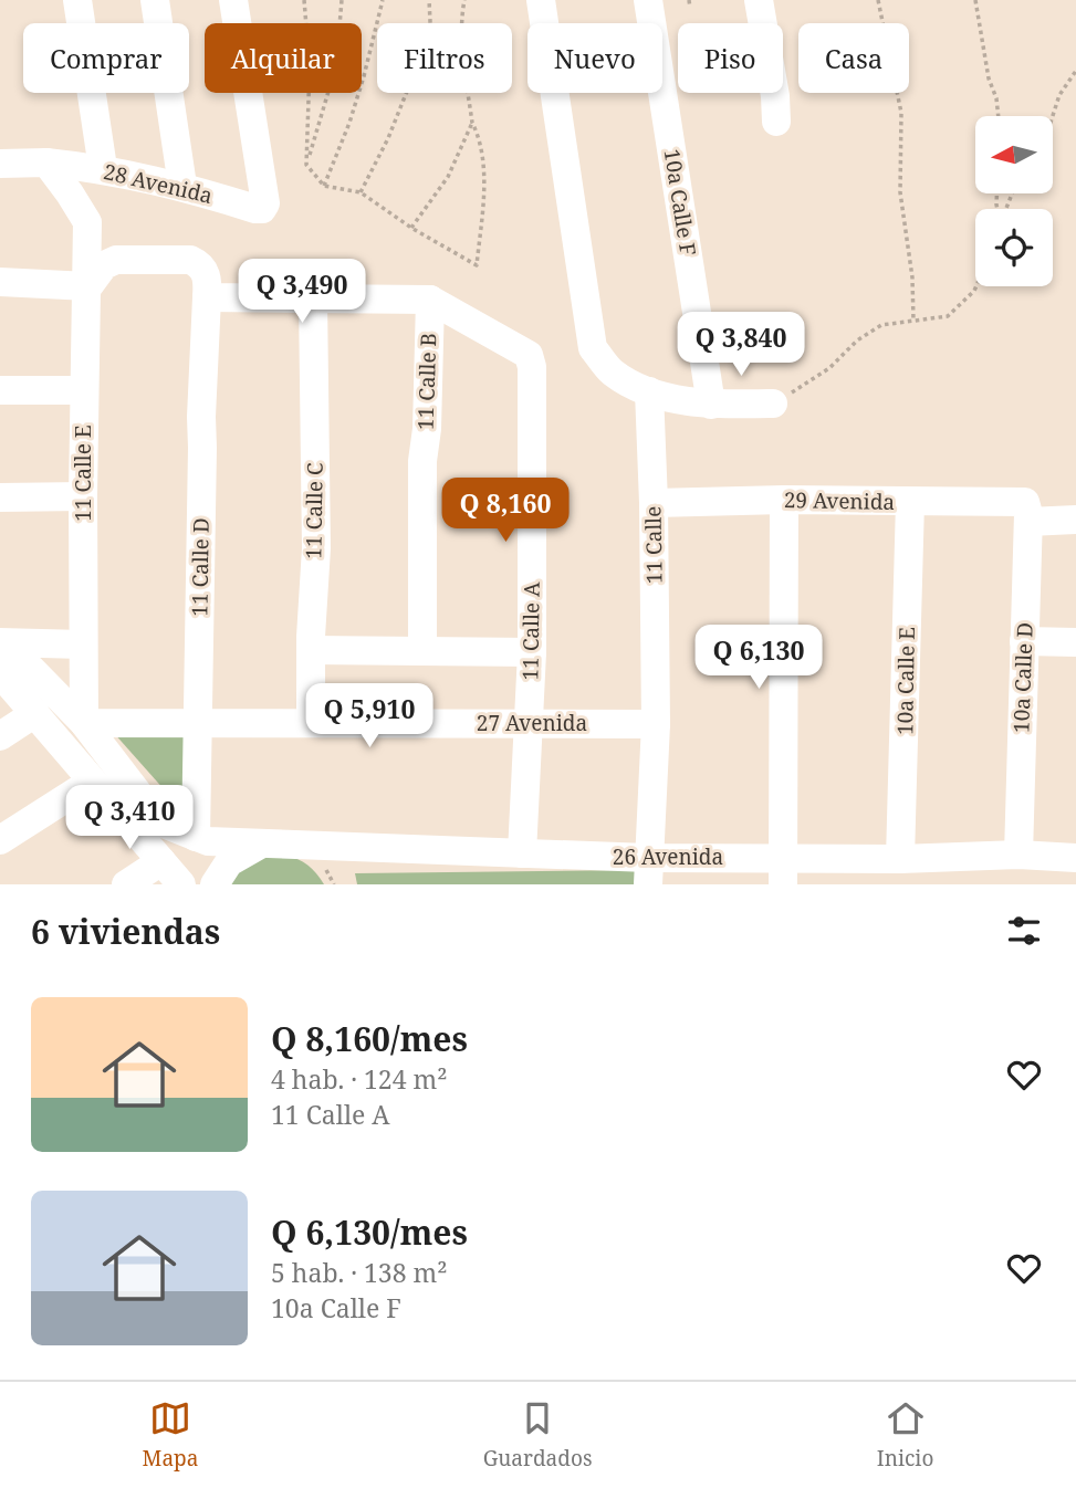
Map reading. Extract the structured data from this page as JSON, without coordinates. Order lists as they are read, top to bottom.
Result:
{
  "streets": {
    "street": [
      "28 Avenida",
      "10a Calle F",
      "11 Calle B",
      "11 Calle E",
      "29 Avenida",
      "11 Calle C",
      "11 Calle",
      "11 Calle D",
      "11 Calle A",
      "10a Calle D",
      "10a Calle E",
      "27 Avenida",
      "26 Avenida"
    ]
  },
  "crossings": [
    ["28 Avenida", "11 Calle E"],
    ["11 Calle B", "11 Calle A"],
    ["11 Calle E", "11 Calle D"],
    ["11 Calle E", "27 Avenida"],
    ["29 Avenida", "11 Calle"],
    ["29 Avenida", "10a Calle D"],
    ["29 Avenida", "10a Calle E"],
    ["11 Calle C", "27 Avenida"],
    ["11 Calle", "27 Avenida"],
    ["11 Calle", "26 Avenida"],
    ["11 Calle D", "27 Avenida"],
    ["11 Calle A", "27 Avenida"],
    ["11 Calle A", "26 Avenida"],
    ["10a Calle D", "26 Avenida"],
    ["10a Calle E", "26 Avenida"]
  ],
  "north": "left",
  "page": {
    "chip": [
      "Comprar",
      "Alquilar",
      "Filtros",
      "Nuevo",
      "Piso",
      "Casa"
    ],
    "price": [
      "Q 3,490",
      "Q 3,840",
      "Q 8,160",
      "Q 6,130",
      "Q 5,910",
      "Q 3,410"
    ],
    "heading": "6 viviendas",
    "list": [
      {
        "name": "Q 8,160/mes",
        "note": "4 hab. · 124 m² · 11 Calle A"
      },
      {
        "name": "Q 6,130/mes",
        "note": "5 hab. · 138 m² · 10a Calle F"
      }
    ],
    "tabs": ["Mapa", "Guardados", "Inicio"]
  }
}
